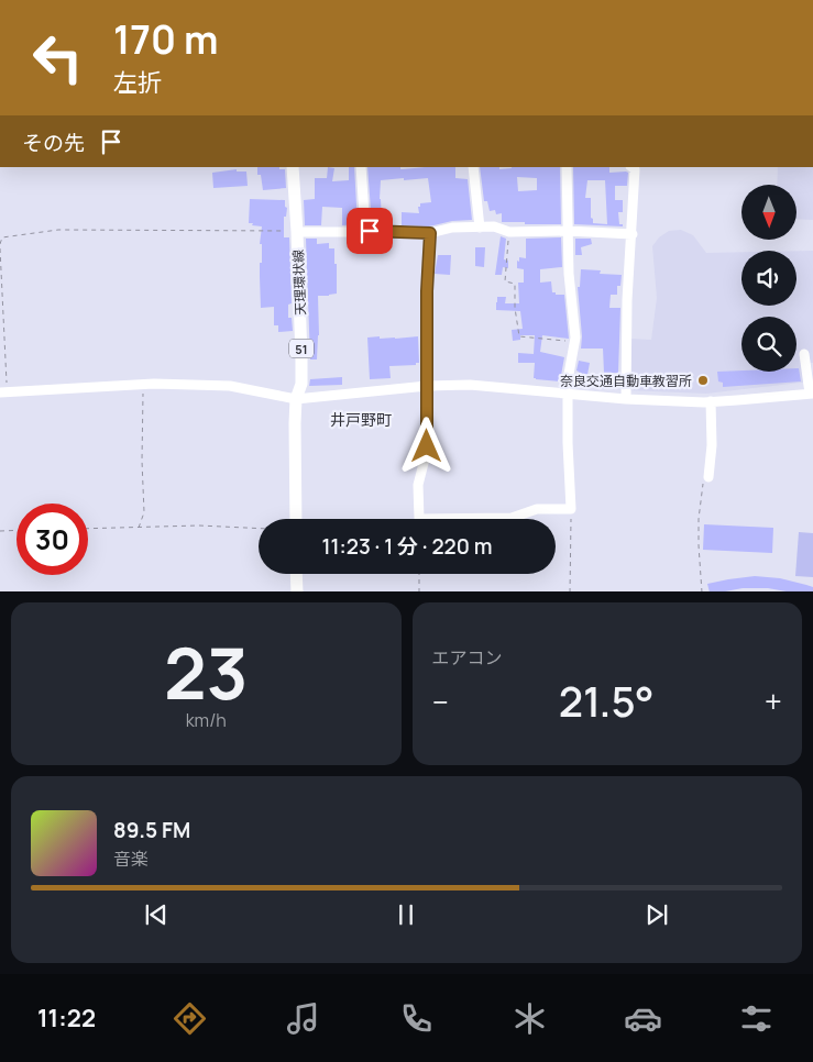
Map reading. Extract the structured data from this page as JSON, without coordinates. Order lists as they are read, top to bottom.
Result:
{
  "streets": {
    "main road": ["天理環状線", "51"]
  },
  "districts": ["井戸野町"],
  "places": ["奈良交通自動車教習所"],
  "north": "bottom",
  "page": {
    "turn": ["170 m", "左折"],
    "then": "その先",
    "limit": "30",
    "trip": "11:23 · 1 分 · 220 m",
    "tile": [
      ["23", "km/h"],
      "エアコン"
    ],
    "heat": ["−", "21.5°", "+"],
    "song": ["89.5 FM", "音楽"],
    "tabs": "11:22"
  }
}
